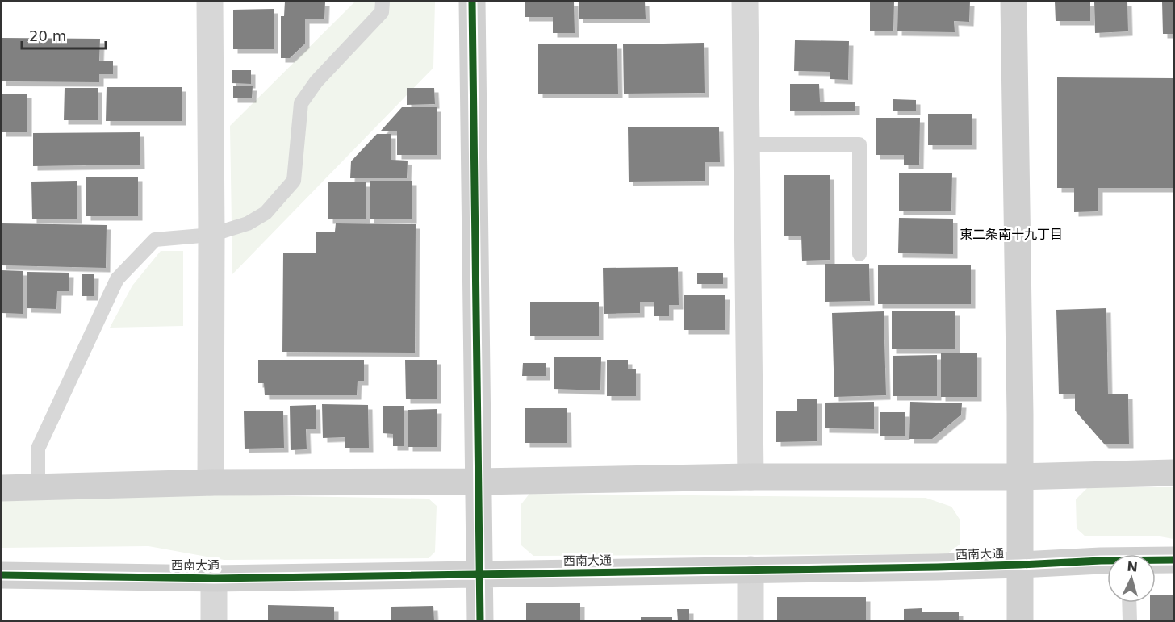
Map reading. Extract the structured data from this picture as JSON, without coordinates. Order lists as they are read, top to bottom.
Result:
{
  "streets": {
    "street": ["西南大通"]
  },
  "districts": ["東二条南十九丁目"],
  "scale_bar": "20 m",
  "north": "top"
}
